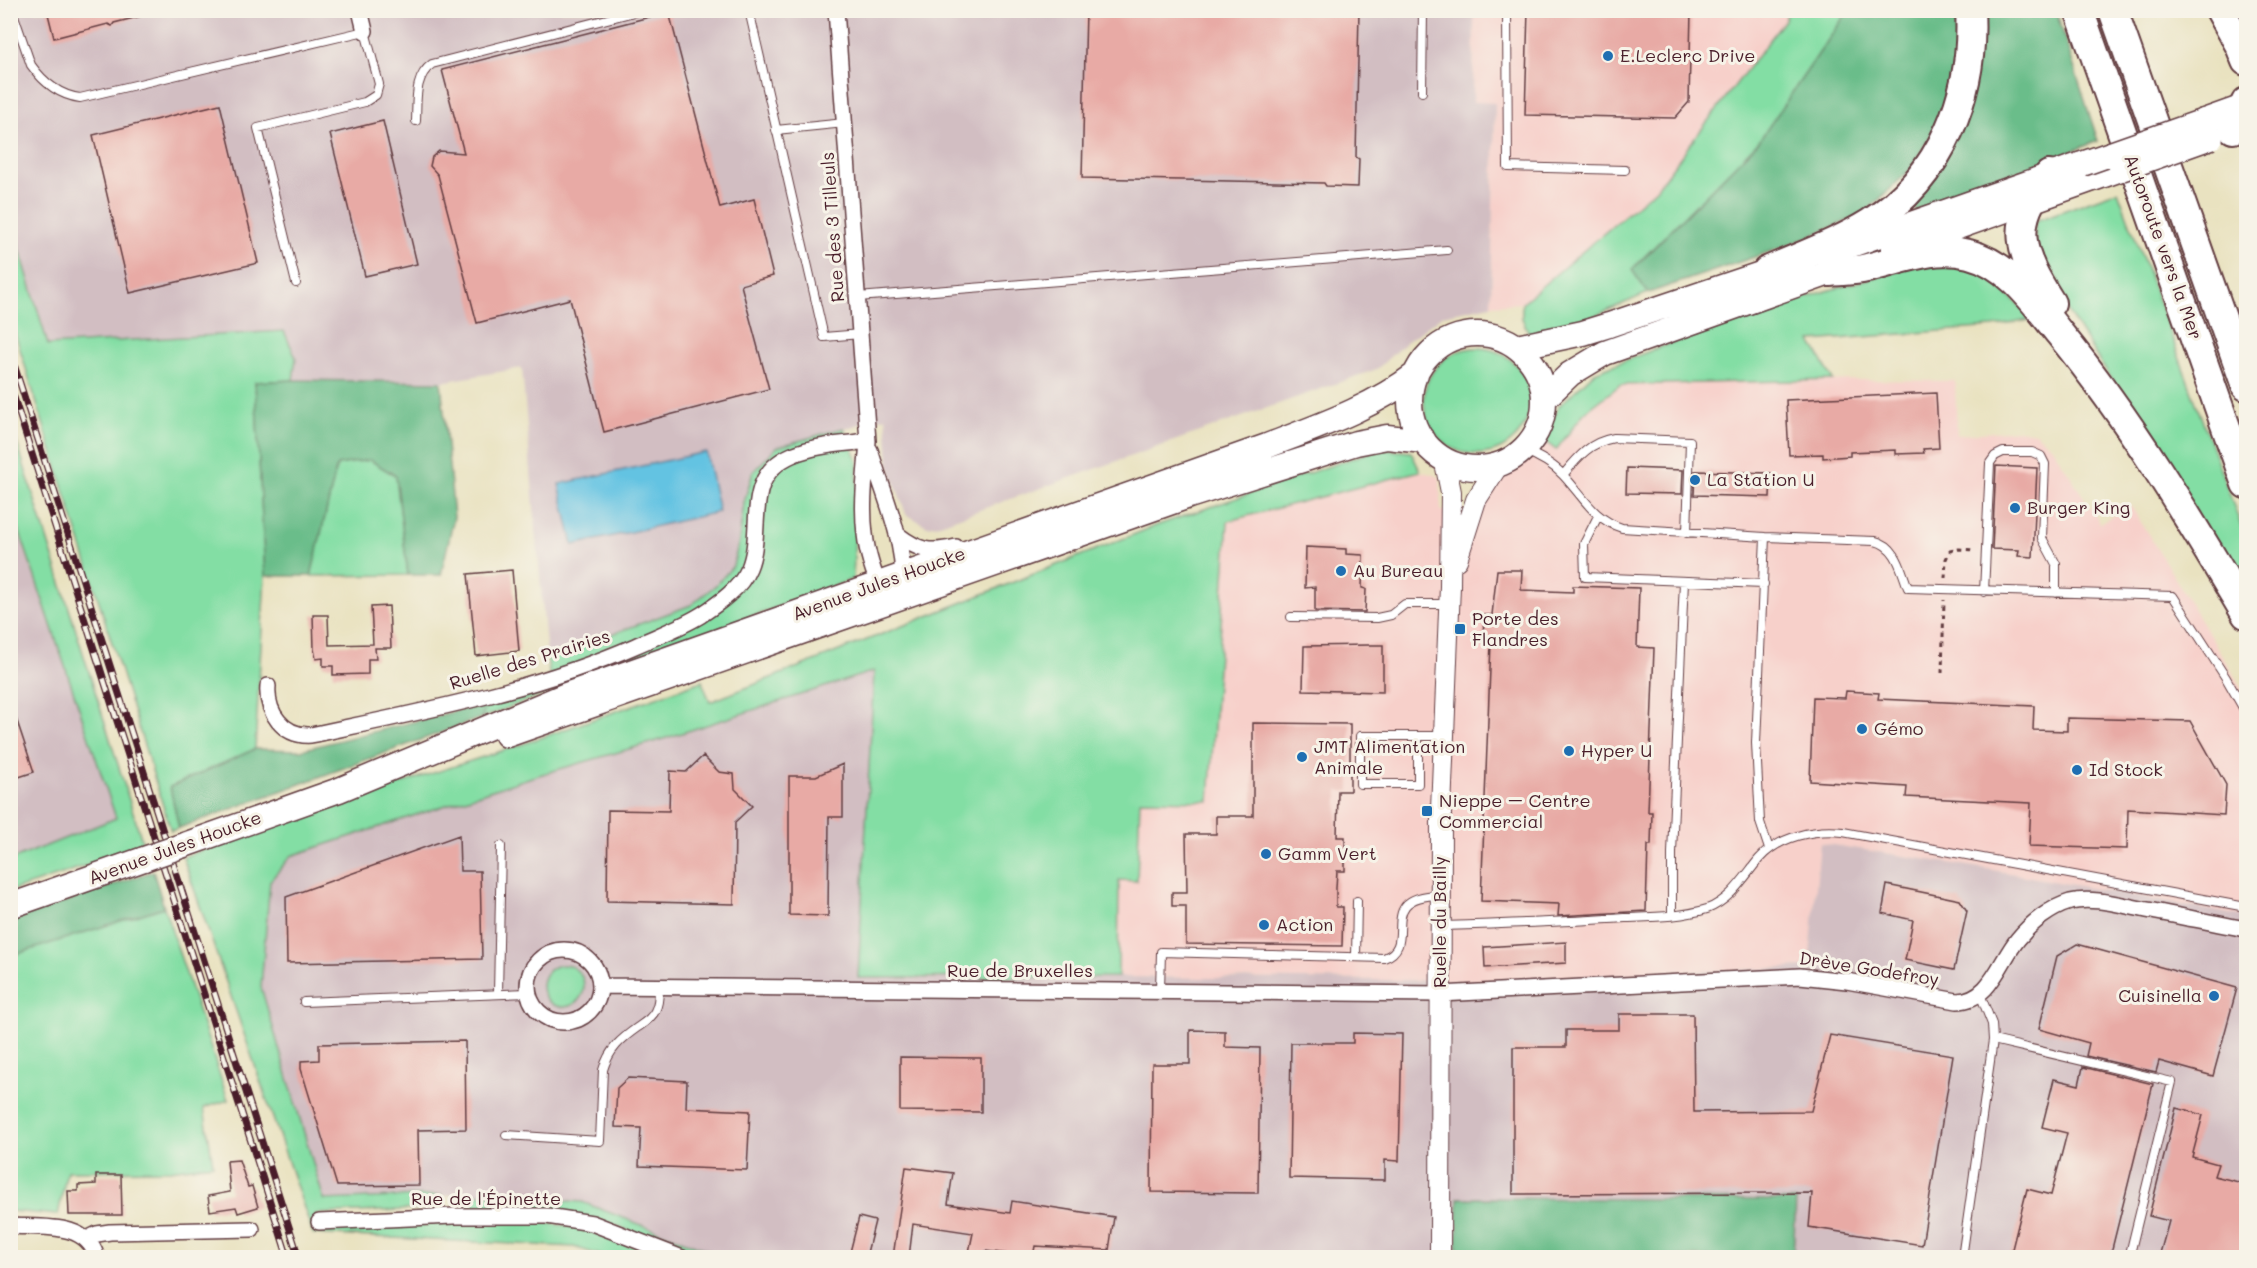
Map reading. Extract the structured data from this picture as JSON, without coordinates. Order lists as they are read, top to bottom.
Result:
{
  "streets": {
    "highway": ["Autoroute vers la Mer"],
    "main road": ["Avenue Jules Houcke"],
    "street": [
      "Rue des 3 Tilleuls",
      "Ruelle des Prairies",
      "Ruelle du Bailly",
      "Drève Godefroy",
      "Rue de Bruxelles",
      "Rue de l'Épinette"
    ]
  },
  "crossings": [
    ["Rue des 3 Tilleuls", "Avenue Jules Houcke"],
    ["Rue des 3 Tilleuls", "Ruelle des Prairies"],
    ["Avenue Jules Houcke", "Ruelle du Bailly"],
    ["Ruelle du Bailly", "Drève Godefroy"],
    ["Ruelle du Bailly", "Rue de Bruxelles"],
    ["Drève Godefroy", "Rue de Bruxelles"]
  ],
  "places": {
    "other": [
      "E.Leclerc Drive",
      "La Station U",
      "Burger King",
      "Au Bureau",
      "Gémo",
      "Hyper U",
      "JMT Alimentation Animale",
      "Id Stock",
      "Gamm Vert",
      "Action",
      "Cuisinella"
    ],
    "transit": ["Porte des Flandres", "Nieppe – Centre Commercial"]
  }
}
